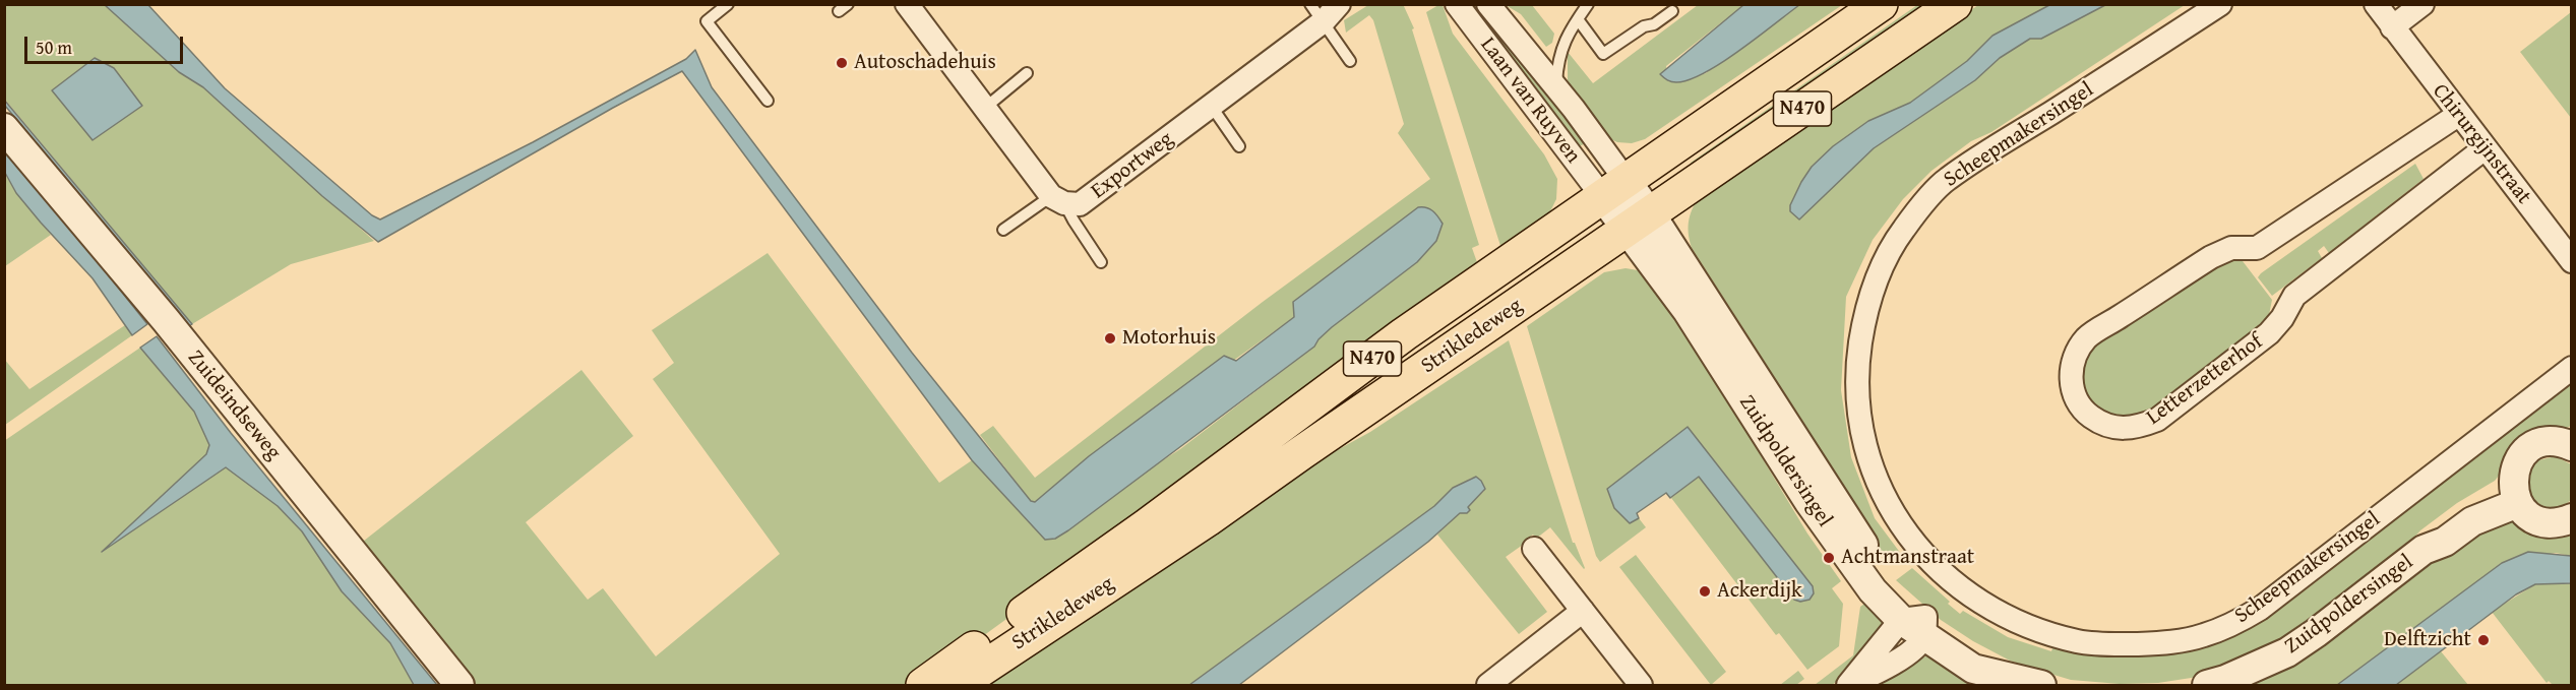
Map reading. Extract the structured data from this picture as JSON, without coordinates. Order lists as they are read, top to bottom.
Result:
{
  "streets": {
    "main road": ["N470", "Strikledeweg"],
    "street": [
      "Laan van Ruyven",
      "Scheepmakersingel",
      "Chirurgijnstraat",
      "Exportweg",
      "Letterzetterhof",
      "Zuideindseweg",
      "Zuidpoldersingel"
    ]
  },
  "crossings": [
    ["Laan van Ruyven", "Strikledeweg"],
    ["Laan van Ruyven", "Zuidpoldersingel"],
    ["Chirurgijnstraat", "Letterzetterhof"],
    ["Strikledeweg", "Zuidpoldersingel"]
  ],
  "places": [
    "Autoschadehuis",
    "Motorhuis",
    "Achtmanstraat",
    "Ackerdijk",
    "Delftzicht"
  ],
  "scale_bar": "50 m"
}
